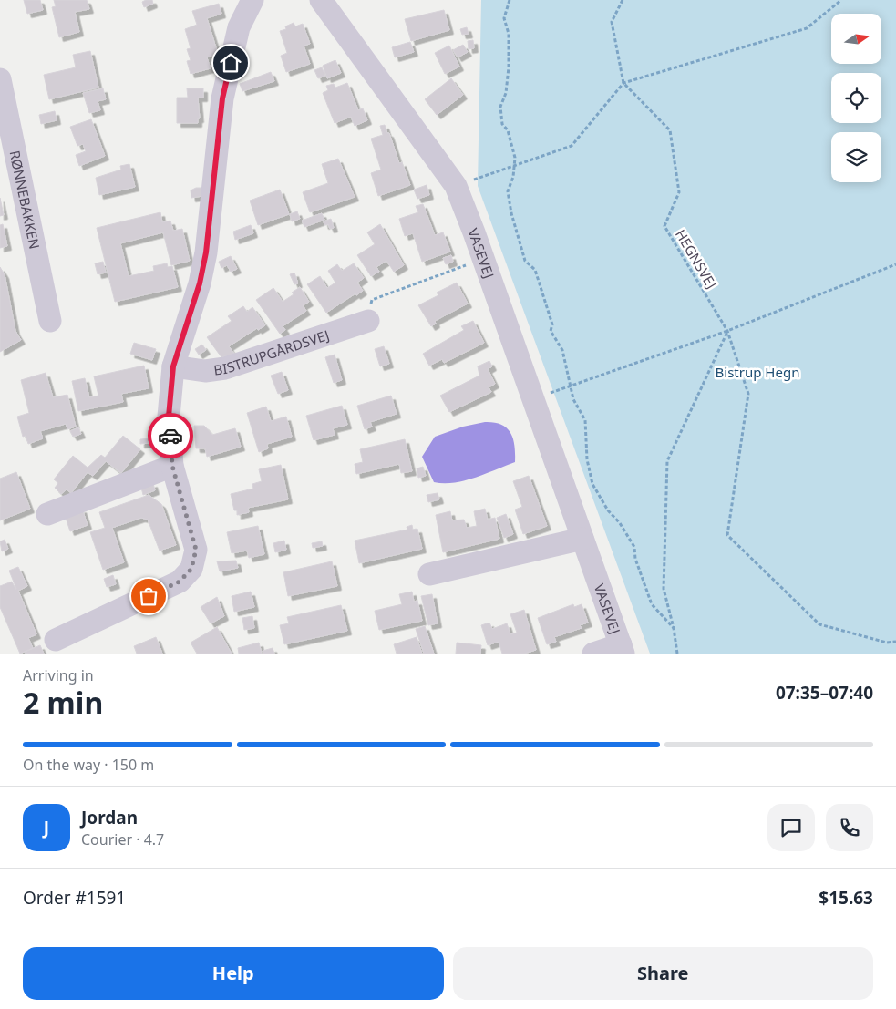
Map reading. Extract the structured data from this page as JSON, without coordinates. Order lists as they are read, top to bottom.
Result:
{
  "streets": {
    "street": ["RØNNEBAKKEN", "VASEVEJ", "BISTRUPGÅRDSVEJ"],
    "path": ["HEGNSVEJ"]
  },
  "parks": ["Bistrup Hegn"],
  "north": "right",
  "page": {
    "heading": ["2 min", "Arriving in", "07:35–07:40"],
    "panel": [
      "Jordan",
      "Courier · 4.7",
      "Order #1591",
      "$15.63"
    ],
    "bar": "On the way · 150 m",
    "round": "J",
    "buttons": ["Help", "Share"]
  }
}
